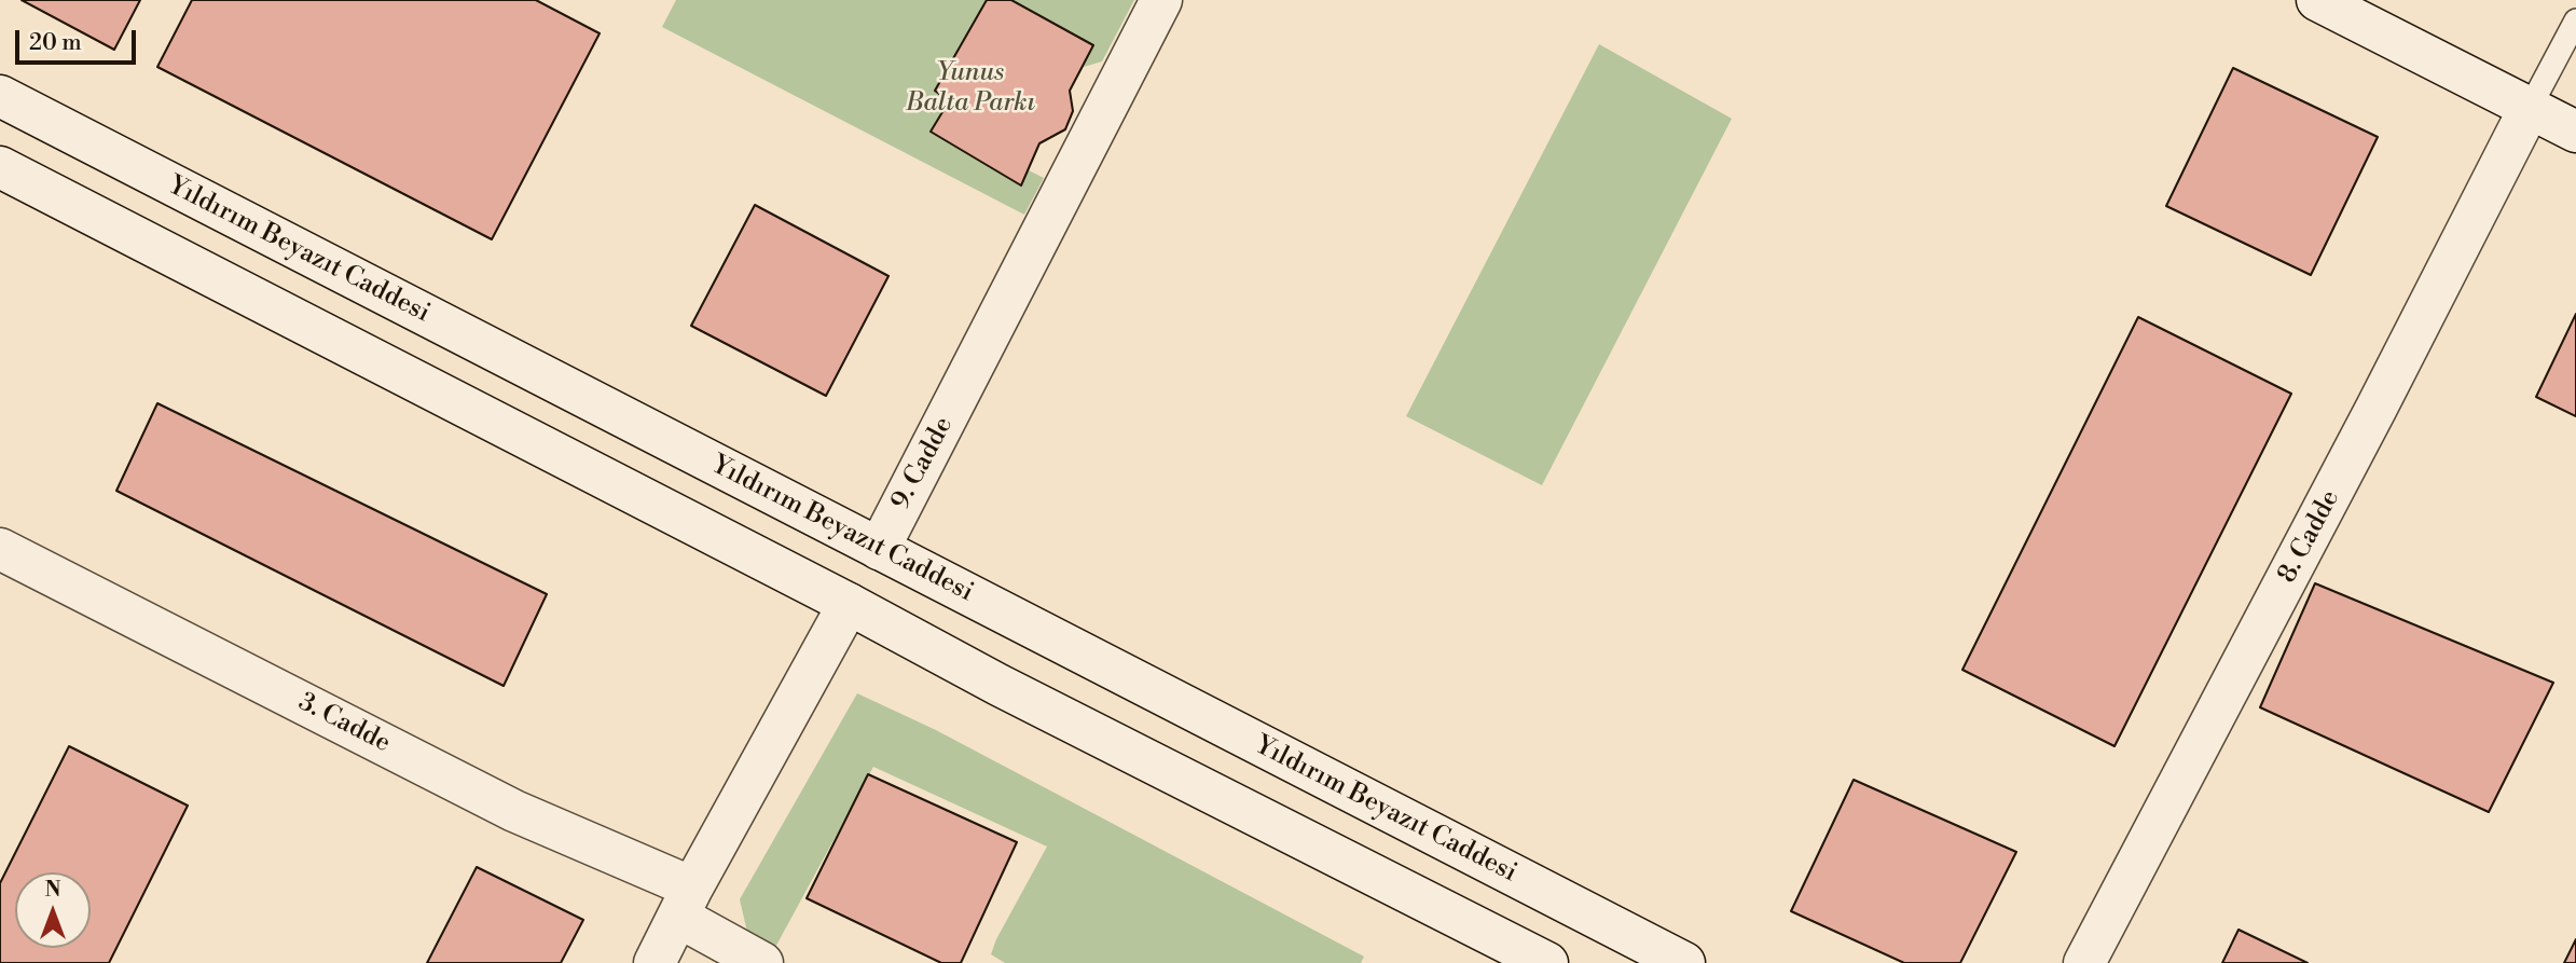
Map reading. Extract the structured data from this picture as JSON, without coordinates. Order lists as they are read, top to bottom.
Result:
{
  "streets": {
    "main road": [
      "Yıldırım Beyazıt Caddesi",
      "9. Cadde",
      "8. Cadde",
      "3. Cadde"
    ]
  },
  "crossings": [
    ["Yıldırım Beyazıt Caddesi", "9. Cadde"],
    ["9. Cadde", "3. Cadde"]
  ],
  "parks": ["Yunus Balta Parkı"],
  "scale_bar": "20 m",
  "north": "top"
}
